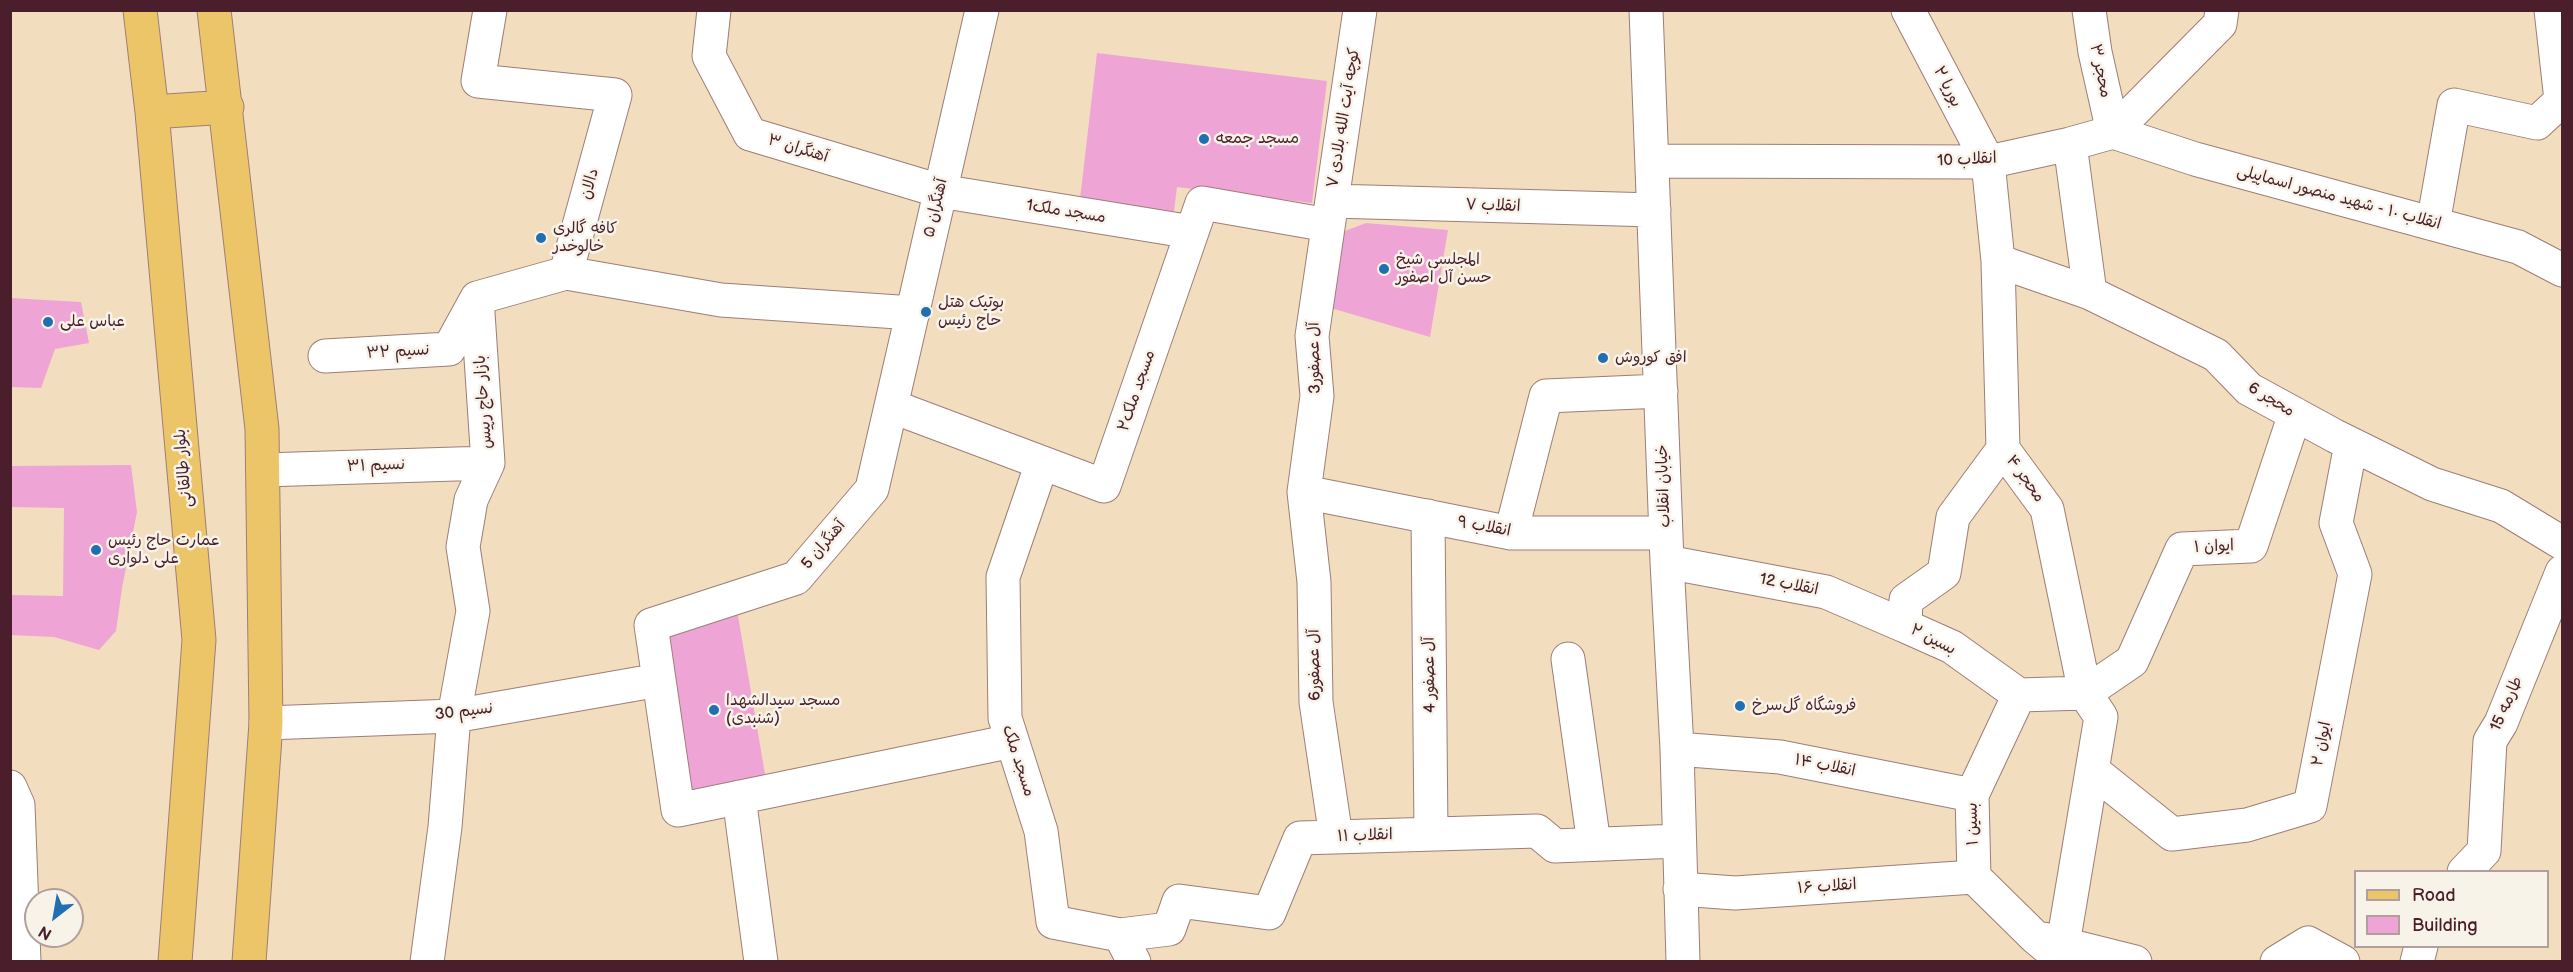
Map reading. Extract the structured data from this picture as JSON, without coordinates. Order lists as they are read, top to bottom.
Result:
{
  "streets": {
    "main road": ["بلوار طالقانی"],
    "street": [
      "محجر ۳",
      "بوریا ۲",
      "کوچه آیت الله بلادی ۷",
      "آهنگران ۳",
      "انقلاب 10",
      "دالان",
      "انقلاب ۱۰ - شهید منصور اسماپیلی",
      "انقلاب ۷",
      "آهنگران ۵",
      "مسجد ملک1",
      "نسیم ۳۲",
      "آل عصفور3",
      "مسجد ملک۲",
      "محجر 6",
      "بازار حاج رپیس",
      "نسیم ۳۱",
      "محجر ۴",
      "خیابان انقلاب",
      "انقلاب ۹",
      "آهنگران 5",
      "ایوان ۱",
      "انقلاب 12",
      "بسین ۲",
      "آل عصفور6",
      "آل عصفور 4",
      "طارمه 15",
      "نسیم 30",
      "ایوان ۲",
      "مسجد ملک",
      "انقلاب ۱۴",
      "بسین ۱",
      "انقلاب ۱۱",
      "انقلاب ۱۶"
    ]
  },
  "crossings": [
    ["محجر ۳", "انقلاب 10"],
    ["محجر ۳", "انقلاب ۱۰ - شهید منصور اسماپیلی"],
    ["بوریا ۲", "انقلاب 10"],
    ["بوریا ۲", "محجر ۴"],
    ["کوچه آیت الله بلادی ۷", "انقلاب ۷"],
    ["کوچه آیت الله بلادی ۷", "آل عصفور3"],
    ["کوچه آیت الله بلادی ۷", "مسجد ملک۲"],
    ["آهنگران ۳", "آهنگران ۵"],
    ["آهنگران ۳", "مسجد ملک1"],
    ["انقلاب 10", "انقلاب ۱۰ - شهید منصور اسماپیلی"],
    ["انقلاب 10", "محجر ۴"],
    ["انقلاب 10", "خیابان انقلاب"],
    ["انقلاب ۷", "آل عصفور3"],
    ["انقلاب ۷", "مسجد ملک۲"],
    ["انقلاب ۷", "خیابان انقلاب"],
    ["آهنگران ۵", "مسجد ملک1"],
    ["آهنگران ۵", "مسجد ملک۲"],
    ["آهنگران ۵", "آهنگران 5"],
    ["مسجد ملک1", "مسجد ملک۲"],
    ["نسیم ۳۲", "بازار حاج رپیس"],
    ["آل عصفور3", "مسجد ملک۲"],
    ["آل عصفور3", "انقلاب ۹"],
    ["آل عصفور3", "آل عصفور6"],
    ["مسجد ملک۲", "آهنگران 5"],
    ["مسجد ملک۲", "مسجد ملک"],
    ["محجر 6", "محجر ۴"],
    ["محجر 6", "ایوان ۱"],
    ["محجر 6", "ایوان ۲"],
    ["بازار حاج رپیس", "نسیم ۳۱"],
    ["بازار حاج رپیس", "نسیم 30"],
    ["محجر ۴", "ایوان ۱"],
    ["محجر ۴", "بسین ۲"],
    ["خیابان انقلاب", "انقلاب ۹"],
    ["خیابان انقلاب", "انقلاب 12"],
    ["خیابان انقلاب", "انقلاب ۱۴"],
    ["خیابان انقلاب", "انقلاب ۱۱"],
    ["خیابان انقلاب", "انقلاب ۱۶"],
    ["انقلاب ۹", "انقلاب 12"],
    ["انقلاب ۹", "آل عصفور6"],
    ["انقلاب ۹", "آل عصفور 4"],
    ["آهنگران 5", "نسیم 30"],
    ["انقلاب 12", "بسین ۲"],
    ["بسین ۲", "بسین ۱"],
    ["آل عصفور6", "انقلاب ۱۱"],
    ["آل عصفور 4", "انقلاب ۱۱"],
    ["مسجد ملک", "انقلاب ۱۱"],
    ["انقلاب ۱۴", "بسین ۱"],
    ["بسین ۱", "انقلاب ۱۶"]
  ],
  "places": [
    "مسجد جمعه",
    "کافه گالری خالوخدر",
    "المجلسی شیخ حسن آل اصفور",
    "بوتیک هتل حاج رئیس",
    "عباس علی",
    "افق کوروش",
    "عمارت حاج رئیس علی دلواری",
    "فروشگاه گل‌سرخ",
    "مسجد سیدالشهدا (شنبدی)"
  ],
  "legend": ["Road", "Building"],
  "north": "bottom left"
}
